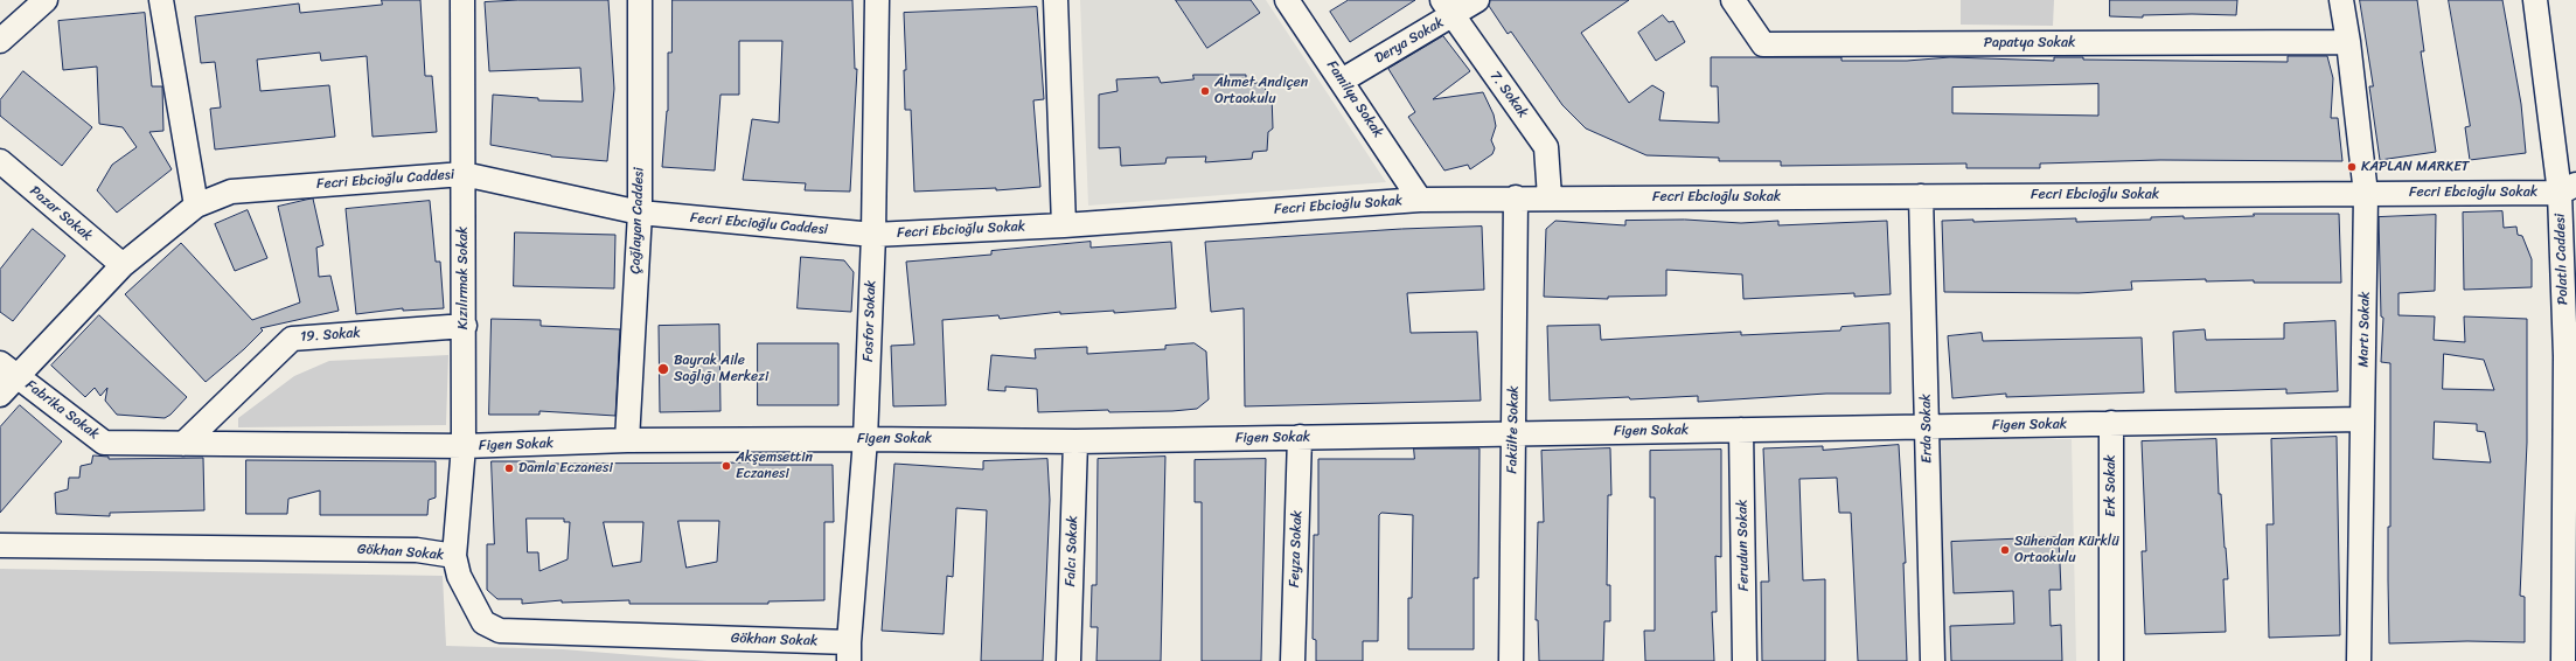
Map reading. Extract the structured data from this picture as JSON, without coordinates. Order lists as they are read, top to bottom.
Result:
{
  "streets": {
    "street": [
      "Derya Sokak",
      "Papatya Sokak",
      "7. Sokak",
      "Familya Sokak",
      "Fecri Ebcioğlu Caddesi",
      "Fecri Ebcioğlu Sokak",
      "Pazar Sokak",
      "Çağlayan Caddesi",
      "Polatlı Caddesi",
      "Kızılırmak Sokak",
      "Fosfor Sokak",
      "Martı Sokak",
      "19. Sokak",
      "Fabrika Sokak",
      "Figen Sokak",
      "Erda Sokak",
      "Fakülte Sokak",
      "Erk Sokak",
      "Ferudun Sokak",
      "Feyza Sokak",
      "Falcı Sokak",
      "Gökhan Sokak"
    ]
  },
  "crossings": [
    ["Derya Sokak", "7. Sokak"],
    ["Derya Sokak", "Familya Sokak"],
    ["Papatya Sokak", "Martı Sokak"],
    ["7. Sokak", "Fecri Ebcioğlu Sokak"],
    ["Familya Sokak", "Fecri Ebcioğlu Sokak"],
    ["Fecri Ebcioğlu Caddesi", "Fecri Ebcioğlu Sokak"],
    ["Fecri Ebcioğlu Caddesi", "Pazar Sokak"],
    ["Fecri Ebcioğlu Caddesi", "Çağlayan Caddesi"],
    ["Fecri Ebcioğlu Caddesi", "Kızılırmak Sokak"],
    ["Fecri Ebcioğlu Caddesi", "Fosfor Sokak"],
    ["Fecri Ebcioğlu Caddesi", "Fabrika Sokak"],
    ["Fecri Ebcioğlu Sokak", "Polatlı Caddesi"],
    ["Fecri Ebcioğlu Sokak", "Fosfor Sokak"],
    ["Fecri Ebcioğlu Sokak", "Martı Sokak"],
    ["Fecri Ebcioğlu Sokak", "Erda Sokak"],
    ["Fecri Ebcioğlu Sokak", "Fakülte Sokak"],
    ["Çağlayan Caddesi", "Figen Sokak"],
    ["Kızılırmak Sokak", "19. Sokak"],
    ["Kızılırmak Sokak", "Figen Sokak"],
    ["Kızılırmak Sokak", "Gökhan Sokak"],
    ["Fosfor Sokak", "Figen Sokak"],
    ["Fosfor Sokak", "Gökhan Sokak"],
    ["Martı Sokak", "Figen Sokak"],
    ["19. Sokak", "Fabrika Sokak"],
    ["19. Sokak", "Figen Sokak"],
    ["Fabrika Sokak", "Figen Sokak"],
    ["Figen Sokak", "Erda Sokak"],
    ["Figen Sokak", "Fakülte Sokak"],
    ["Figen Sokak", "Erk Sokak"],
    ["Figen Sokak", "Ferudun Sokak"],
    ["Figen Sokak", "Feyza Sokak"],
    ["Figen Sokak", "Falcı Sokak"]
  ],
  "places": [
    "Ahmet Andiçen Ortaokulu",
    "KAPLAN MARKET",
    "Bayrak Aile Sağlığı Merkezi",
    "Akşemsettin Eczanesi",
    "Damla Eczanesi",
    "Sühendan Kürklü Ortaokulu"
  ]
}
